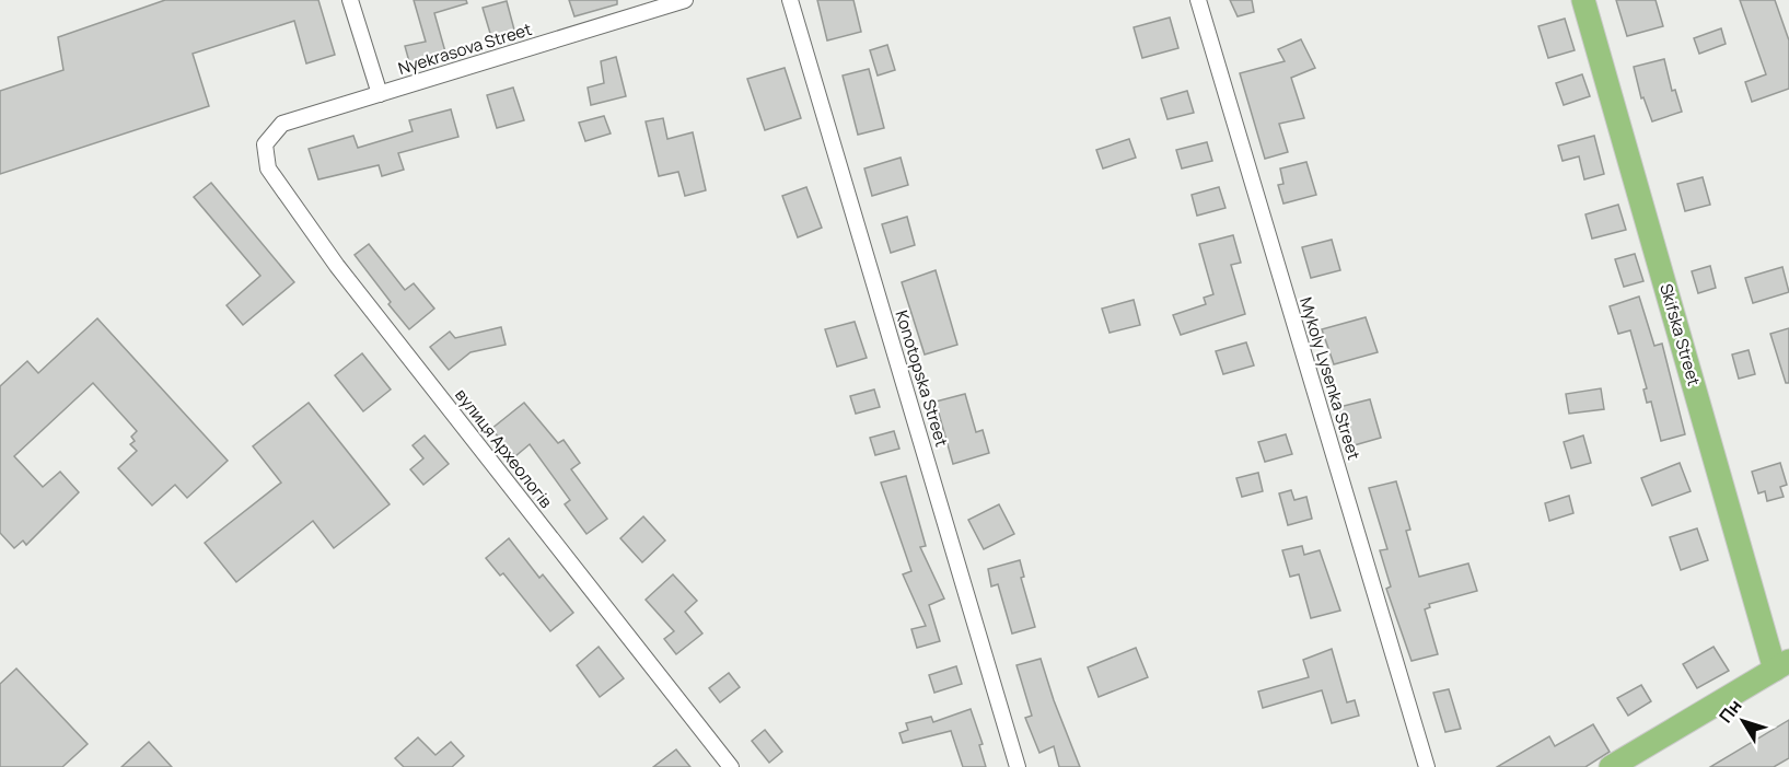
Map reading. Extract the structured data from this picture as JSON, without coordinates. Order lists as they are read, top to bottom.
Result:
{
  "streets": {
    "main road": ["Skifska Street"],
    "street": [
      "Nyekrasova Street",
      "Konotopska Street",
      "Mykoly Lysenka Street",
      "вулиця Археологів"
    ]
  },
  "crossings": [
    ["Nyekrasova Street", "вулиця Археологів"]
  ],
  "north": "top left"
}
